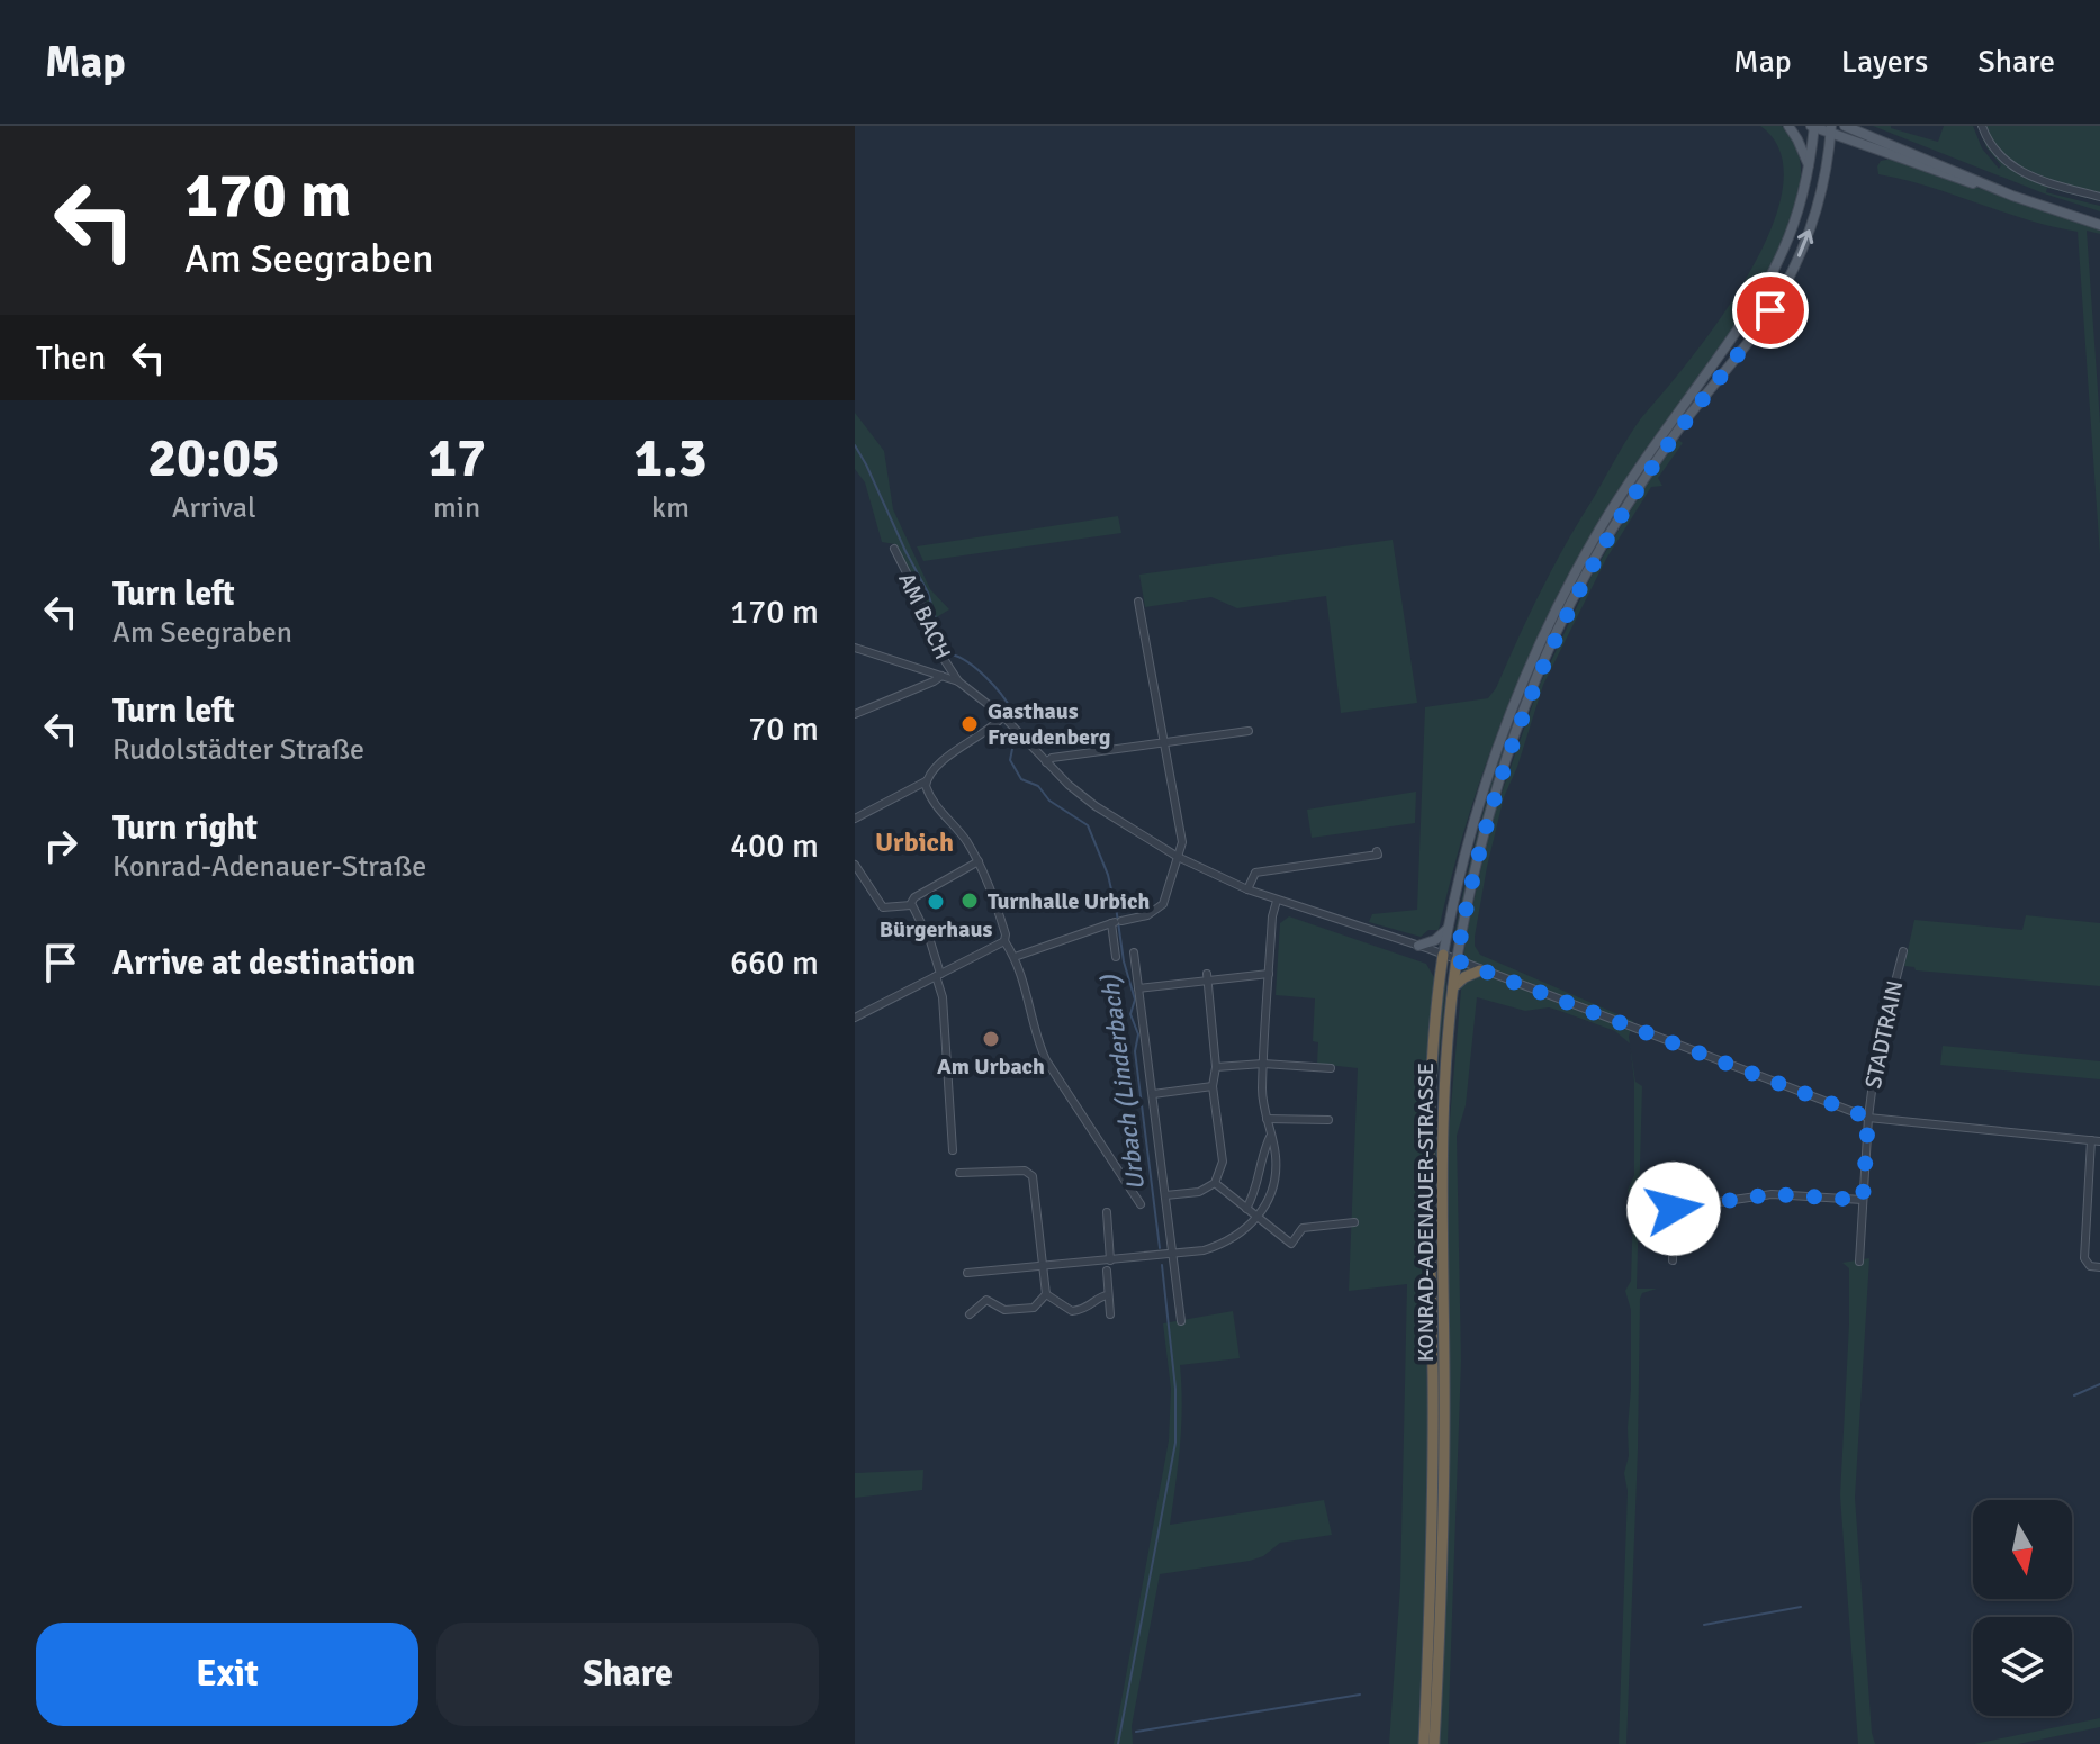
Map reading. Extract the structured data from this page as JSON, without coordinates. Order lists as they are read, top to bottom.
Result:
{
  "streets": {
    "highway": ["KONRAD-ADENAUER-STRASSE"],
    "street": ["AM BACH", "STADTRAIN"]
  },
  "districts": ["Urbich"],
  "water": ["Urbach (Linderbach)"],
  "places": [
    "Gasthaus Freudenberg",
    "Turnhalle Urbich",
    "Bürgerhaus",
    "Am Urbach"
  ],
  "north": "bottom",
  "page": {
    "header": "Map",
    "nav": ["Map", "Layers", "Share"],
    "turn": ["170 m", "Am Seegraben"],
    "then": "Then",
    "eta": [
      "20:05",
      "Arrival",
      "17",
      "min",
      "1.3",
      "km"
    ],
    "list": [
      {
        "name": "Turn left",
        "note": "Am Seegraben",
        "value": "170 m"
      },
      {
        "name": "Turn left",
        "note": "Rudolstädter Straße",
        "value": "70 m"
      },
      {
        "name": "Turn right",
        "note": "Konrad-Adenauer-Straße",
        "value": "400 m"
      },
      {
        "name": "Arrive at destination",
        "value": "660 m"
      }
    ],
    "buttons": ["Exit", "Share"]
  }
}
